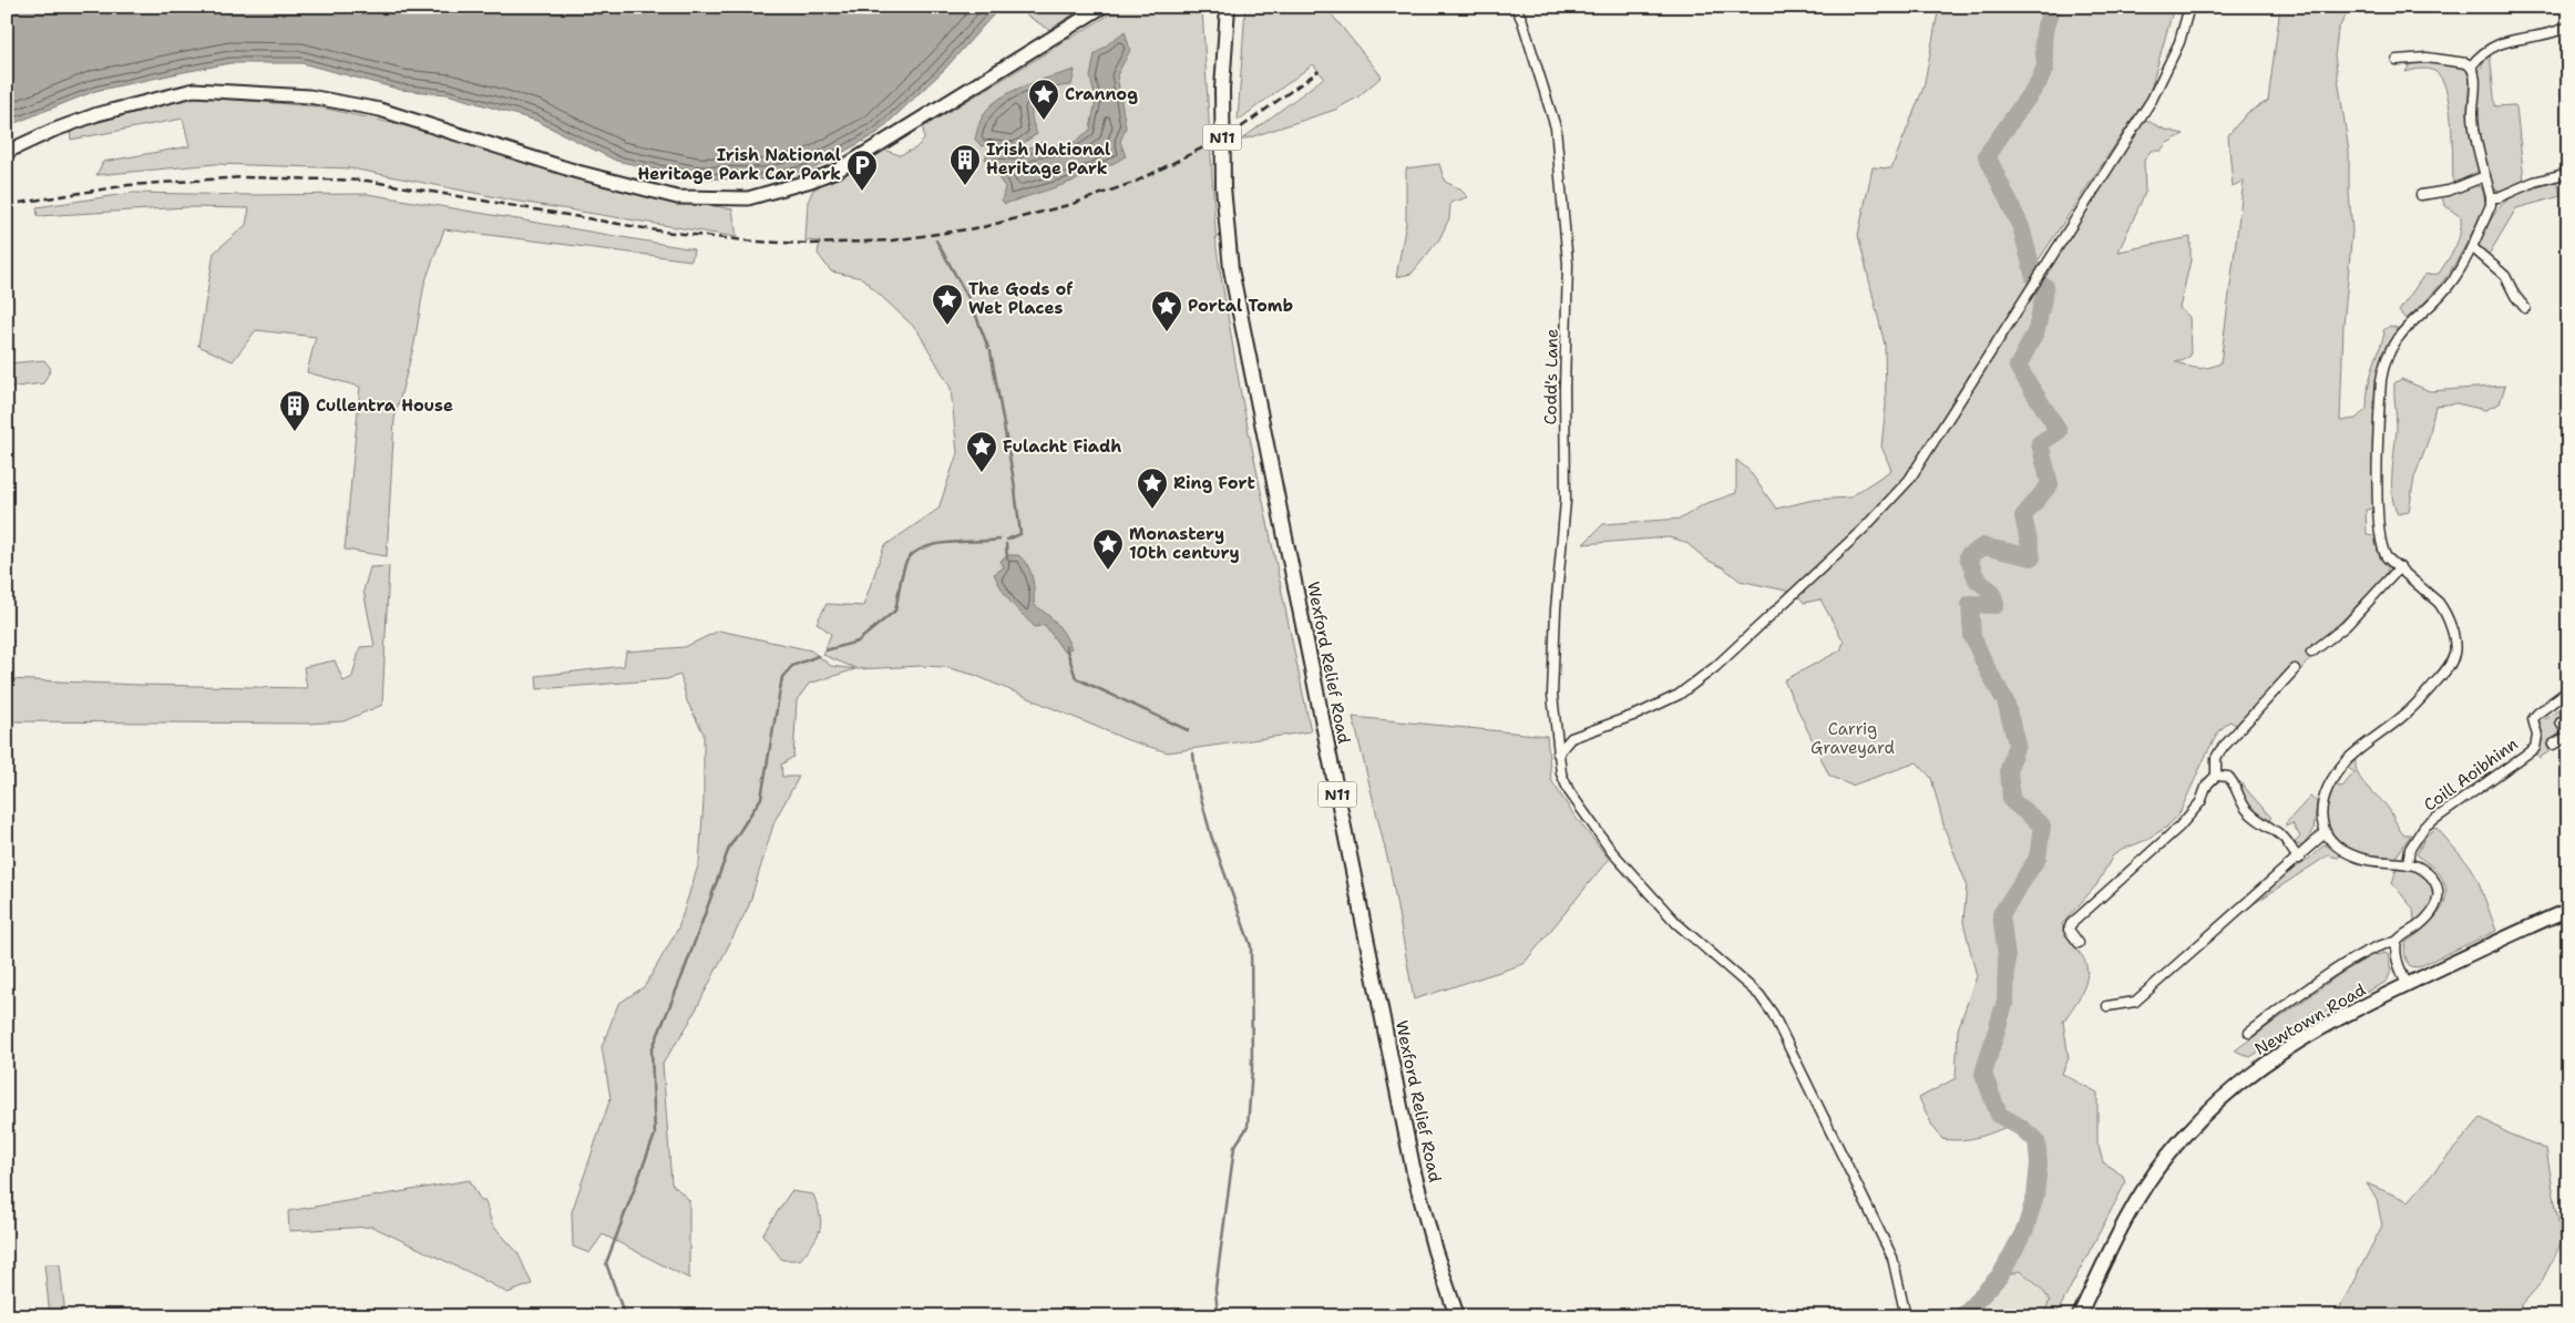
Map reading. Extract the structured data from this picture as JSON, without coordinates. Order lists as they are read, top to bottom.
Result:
{
  "streets": {
    "highway": ["N11", "Wexford Relief Road"],
    "main road": ["Newtown Road"],
    "street": ["Codd's Lane", "Coill Aoibhinn"]
  },
  "parks": ["Carrig Graveyard"],
  "places": {
    "place": [
      "Crannog",
      "The Gods of Wet Places",
      "Portal Tomb",
      "Fulacht Fiadh",
      "Ring Fort",
      "Monastery 10th century"
    ],
    "building": ["Irish National Heritage Park", "Cullentra House"],
    "parking": ["Irish National Heritage Park Car Park"]
  }
}
